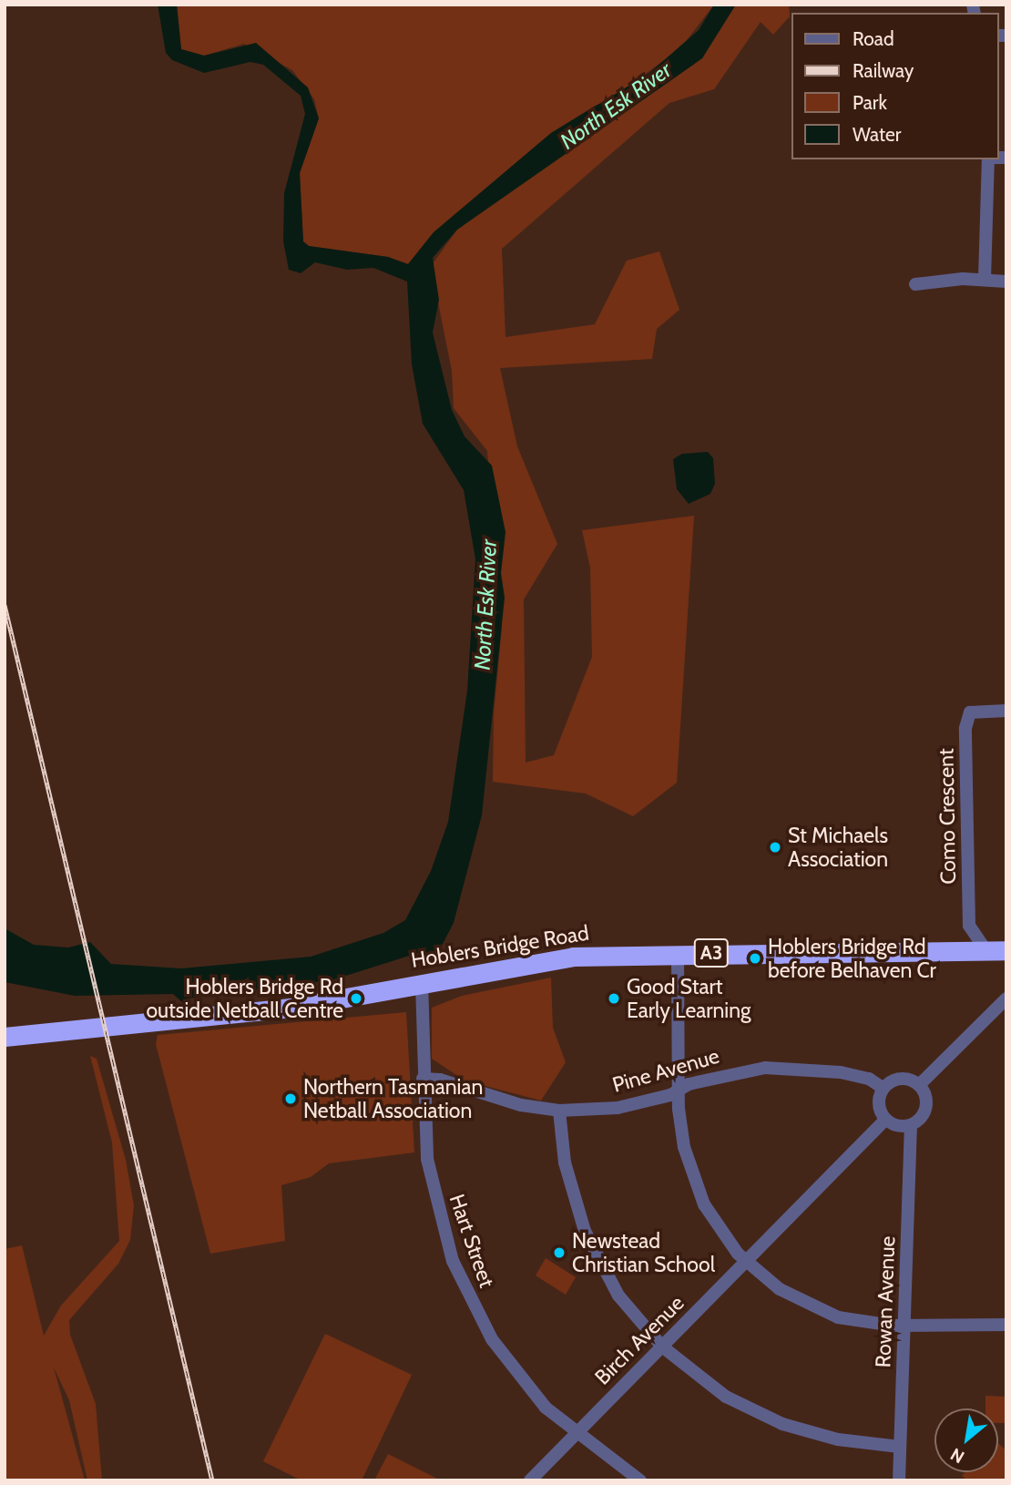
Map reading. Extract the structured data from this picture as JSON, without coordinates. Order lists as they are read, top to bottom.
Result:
{
  "streets": {
    "highway": ["Hoblers Bridge Road", "A3"],
    "street": [
      "Como Crescent",
      "Pine Avenue",
      "Hart Street",
      "Rowan Avenue",
      "Birch Avenue"
    ]
  },
  "crossings": [
    ["Como Crescent", "Hoblers Bridge Road"],
    ["Hoblers Bridge Road", "Hart Street"],
    ["Pine Avenue", "Hart Street"],
    ["Pine Avenue", "Rowan Avenue"],
    ["Pine Avenue", "Birch Avenue"],
    ["Hart Street", "Birch Avenue"],
    ["Rowan Avenue", "Birch Avenue"]
  ],
  "water": ["North Esk River"],
  "places": [
    "St Michaels Association",
    "Hoblers Bridge Rd before Belhaven Cr",
    "Hoblers Bridge Rd outside Netball Centre",
    "Good Start Early Learning",
    "Northern Tasmanian Netball Association",
    "Newstead Christian School"
  ],
  "legend": [
    "Road",
    "Railway",
    "Park",
    "Water"
  ],
  "north": "bottom left"
}
